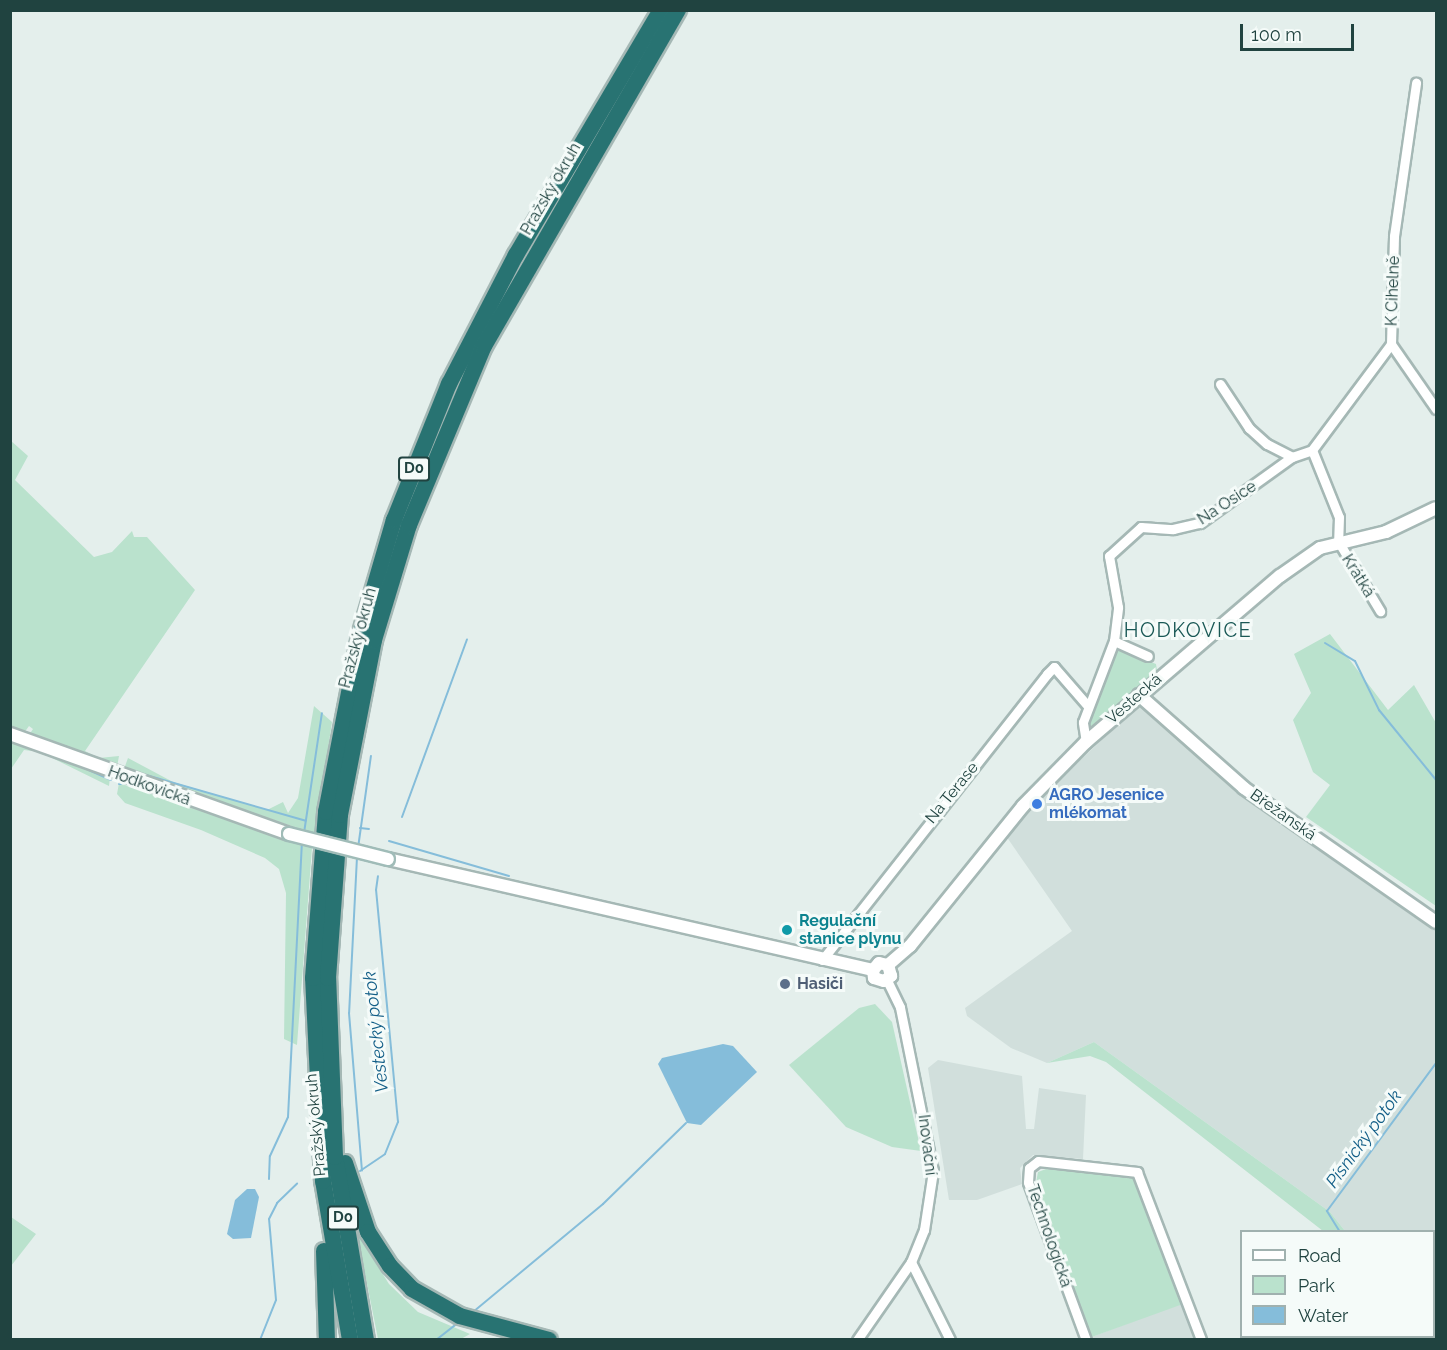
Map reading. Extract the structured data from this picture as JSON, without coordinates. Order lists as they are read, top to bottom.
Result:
{
  "streets": {
    "highway": ["Pražský okruh", "D0"],
    "street": [
      "K Cihelně",
      "Na Osice",
      "Krátká",
      "Vestecká",
      "Hodkovická",
      "Na Terase",
      "Břežanská",
      "Inovační",
      "Technologická"
    ]
  },
  "crossings": [
    ["K Cihelně", "Na Osice"],
    ["Na Osice", "Vestecká"],
    ["Na Osice", "Na Terase"],
    ["Krátká", "Vestecká"],
    ["Vestecká", "Hodkovická"],
    ["Vestecká", "Na Terase"],
    ["Vestecká", "Břežanská"],
    ["Vestecká", "Inovační"]
  ],
  "districts": ["HODKOVICE"],
  "water": ["Vestecký potok", "Písnický potok"],
  "places": ["AGRO Jesenice mlékomat", "Regulační stanice plynu", "Hasiči"],
  "legend": ["Road", "Park", "Water"],
  "scale_bar": "100 m"
}
